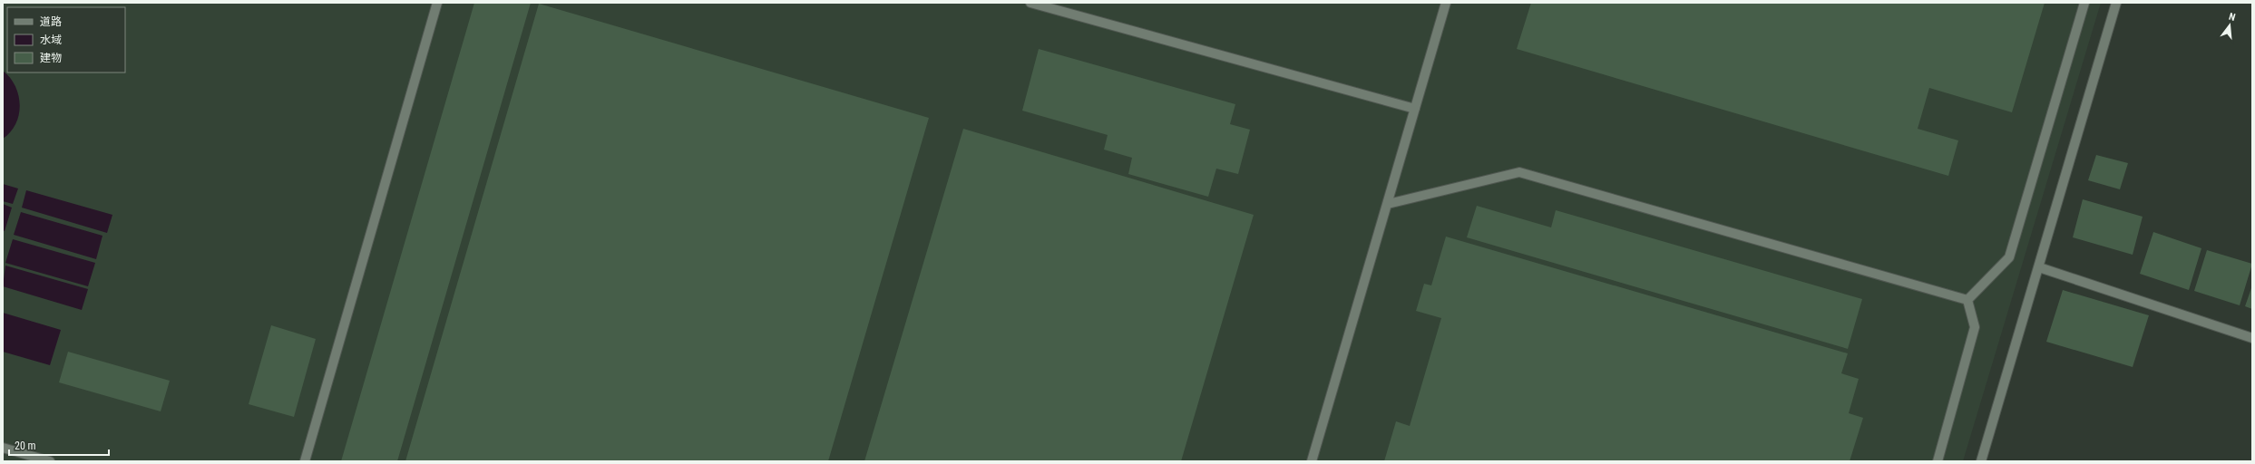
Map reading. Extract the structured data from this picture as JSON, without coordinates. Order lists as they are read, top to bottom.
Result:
{
  "legend": ["道路", "水域", "建物"],
  "scale_bar": "20 m",
  "north": "top"
}
